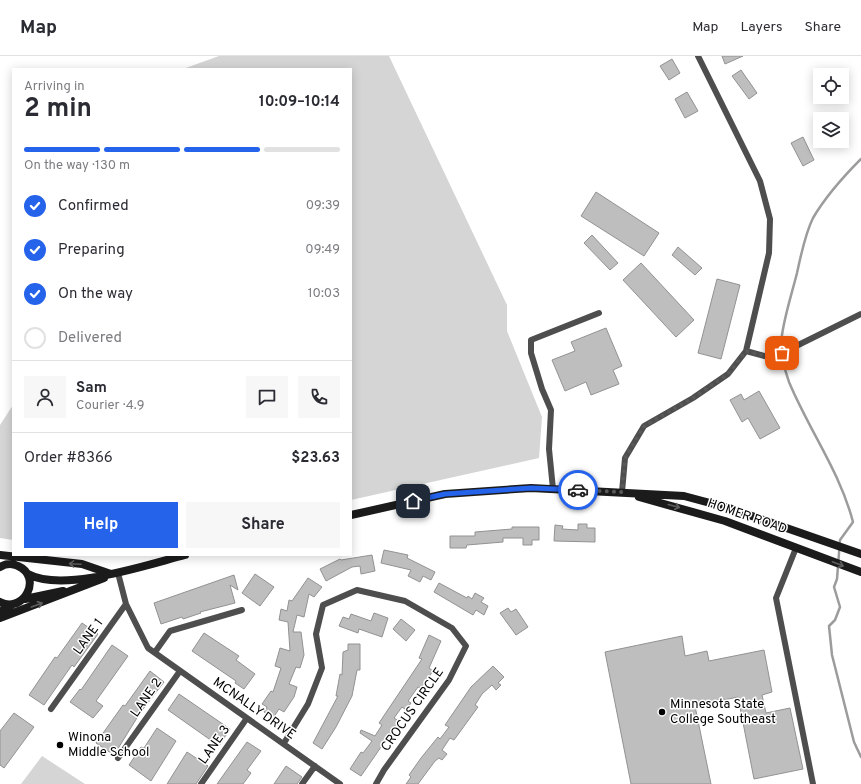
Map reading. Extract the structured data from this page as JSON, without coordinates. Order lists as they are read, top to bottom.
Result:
{
  "streets": {
    "street": [
      "HOMER ROAD",
      "LANE 1",
      "LANE 2",
      "MCNALLY DRIVE",
      "CROCUS CIRCLE",
      "LANE 3"
    ]
  },
  "crossings": [
    ["LANE 1", "MCNALLY DRIVE"],
    ["LANE 2", "MCNALLY DRIVE"],
    ["MCNALLY DRIVE", "CROCUS CIRCLE"],
    ["MCNALLY DRIVE", "LANE 3"]
  ],
  "places": ["Minnesota State College Southeast", "Winona Middle School"],
  "page": {
    "header": "Map",
    "nav": ["Map", "Layers", "Share"],
    "heading": ["2 min", "Arriving in", "10:09–10:14"],
    "panel": [
      "Sam",
      "Courier · 4.9",
      "Order #8366",
      "$23.63"
    ],
    "bar": "On the way · 130 m",
    "list": [
      ["Confirmed", "09:39"],
      ["Preparing", "09:49"],
      ["On the way", "10:03"],
      "Delivered"
    ],
    "buttons": ["Help", "Share"]
  }
}
